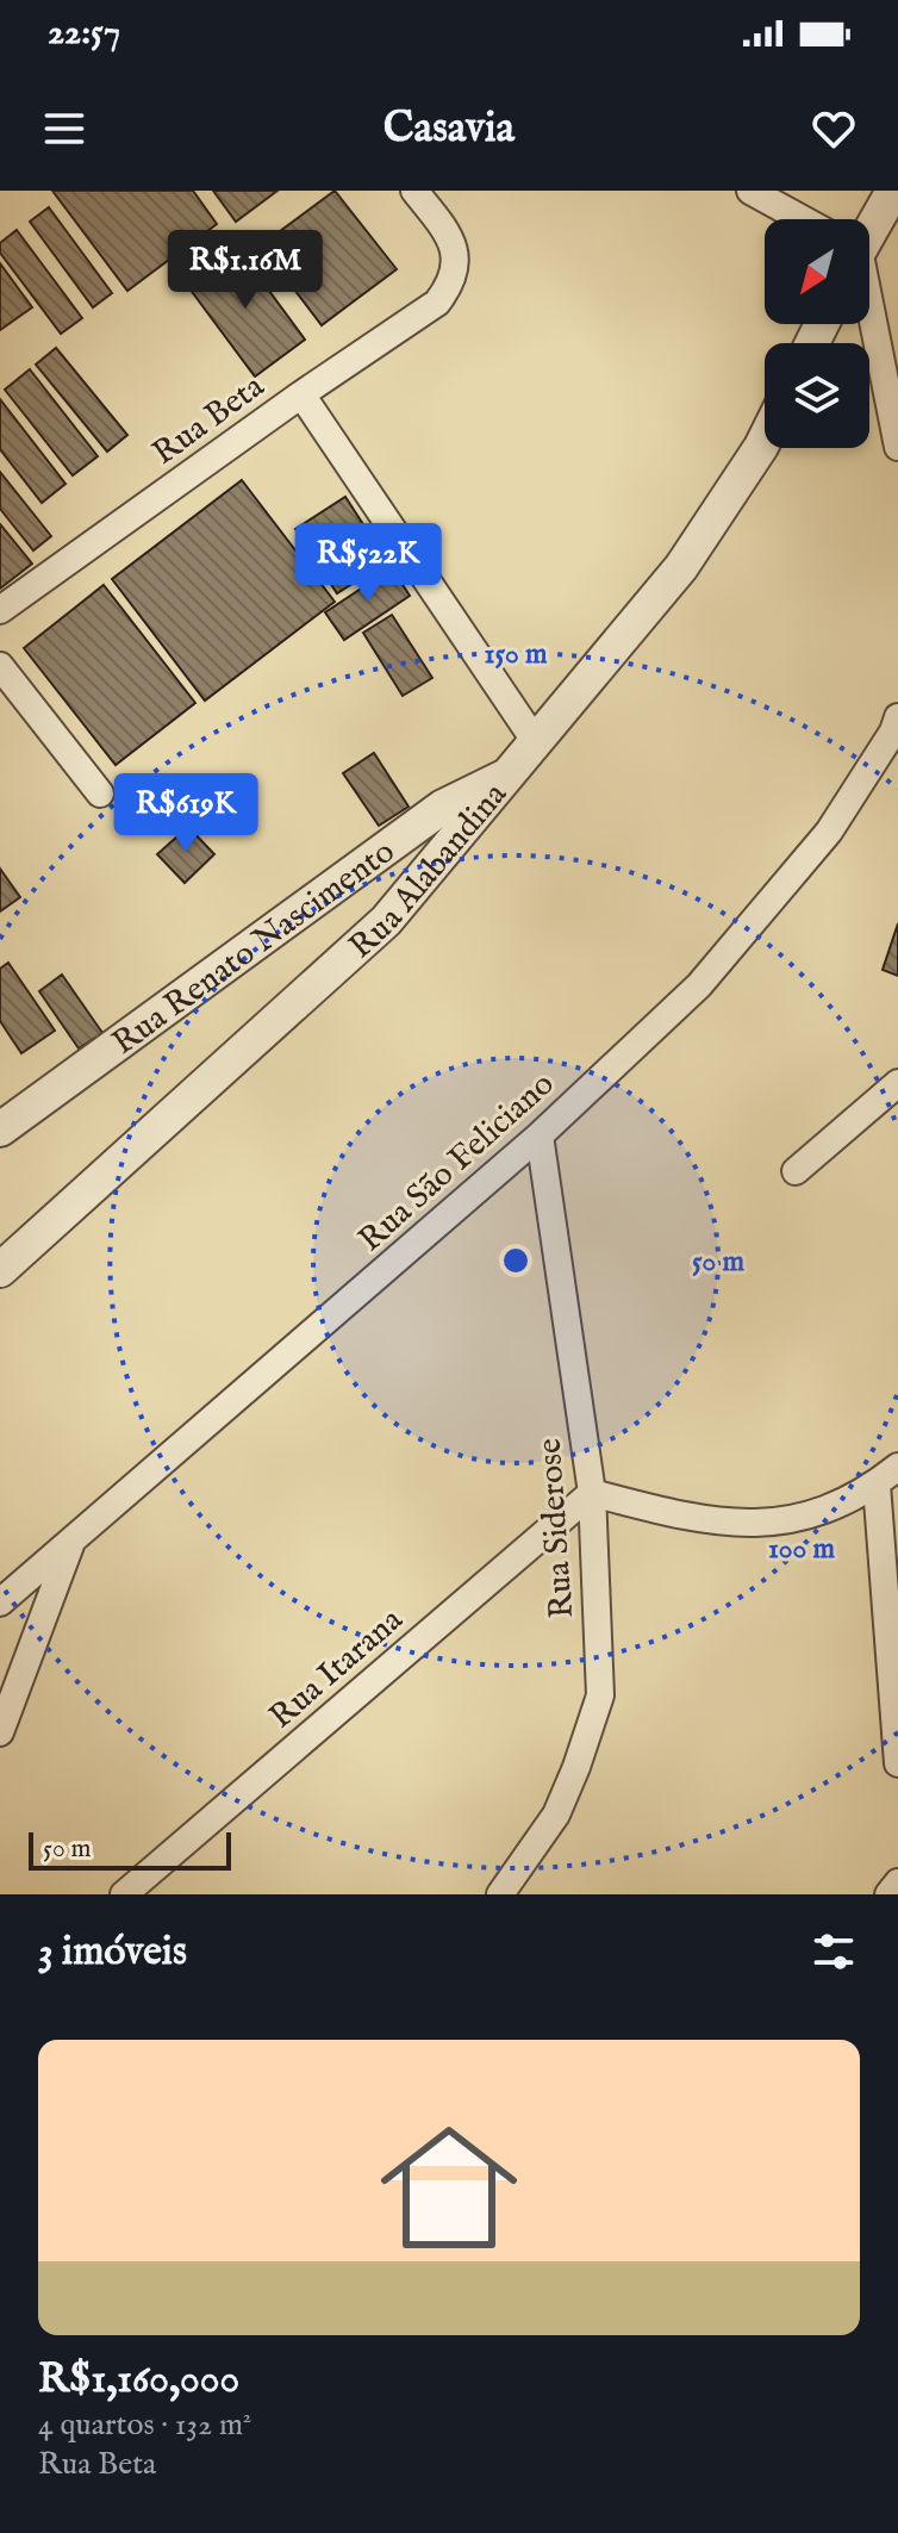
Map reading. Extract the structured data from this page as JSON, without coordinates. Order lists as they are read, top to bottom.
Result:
{
  "streets": {
    "street": [
      "Rua Beta",
      "Rua Alabandina",
      "Rua Renato Nascimento",
      "Rua São Feliciano",
      "Rua Siderose",
      "Rua Itarana"
    ]
  },
  "crossings": [
    ["Rua Alabandina", "Rua Renato Nascimento"],
    ["Rua São Feliciano", "Rua Siderose"],
    ["Rua Siderose", "Rua Itarana"]
  ],
  "scale_bar": "50 m",
  "north": "bottom left",
  "page": {
    "status": "22:57",
    "header": "Casavia",
    "price": ["R$1.16M", "R$522K", "R$619K"],
    "scale": "50 m",
    "heading": "3 imóveis",
    "list": [
      {
        "name": "R$1,160,000",
        "note": "4 quartos · 132 m² · Rua Beta"
      }
    ]
  },
  "rings": ["150 m", "50 m", "100 m"]
}
